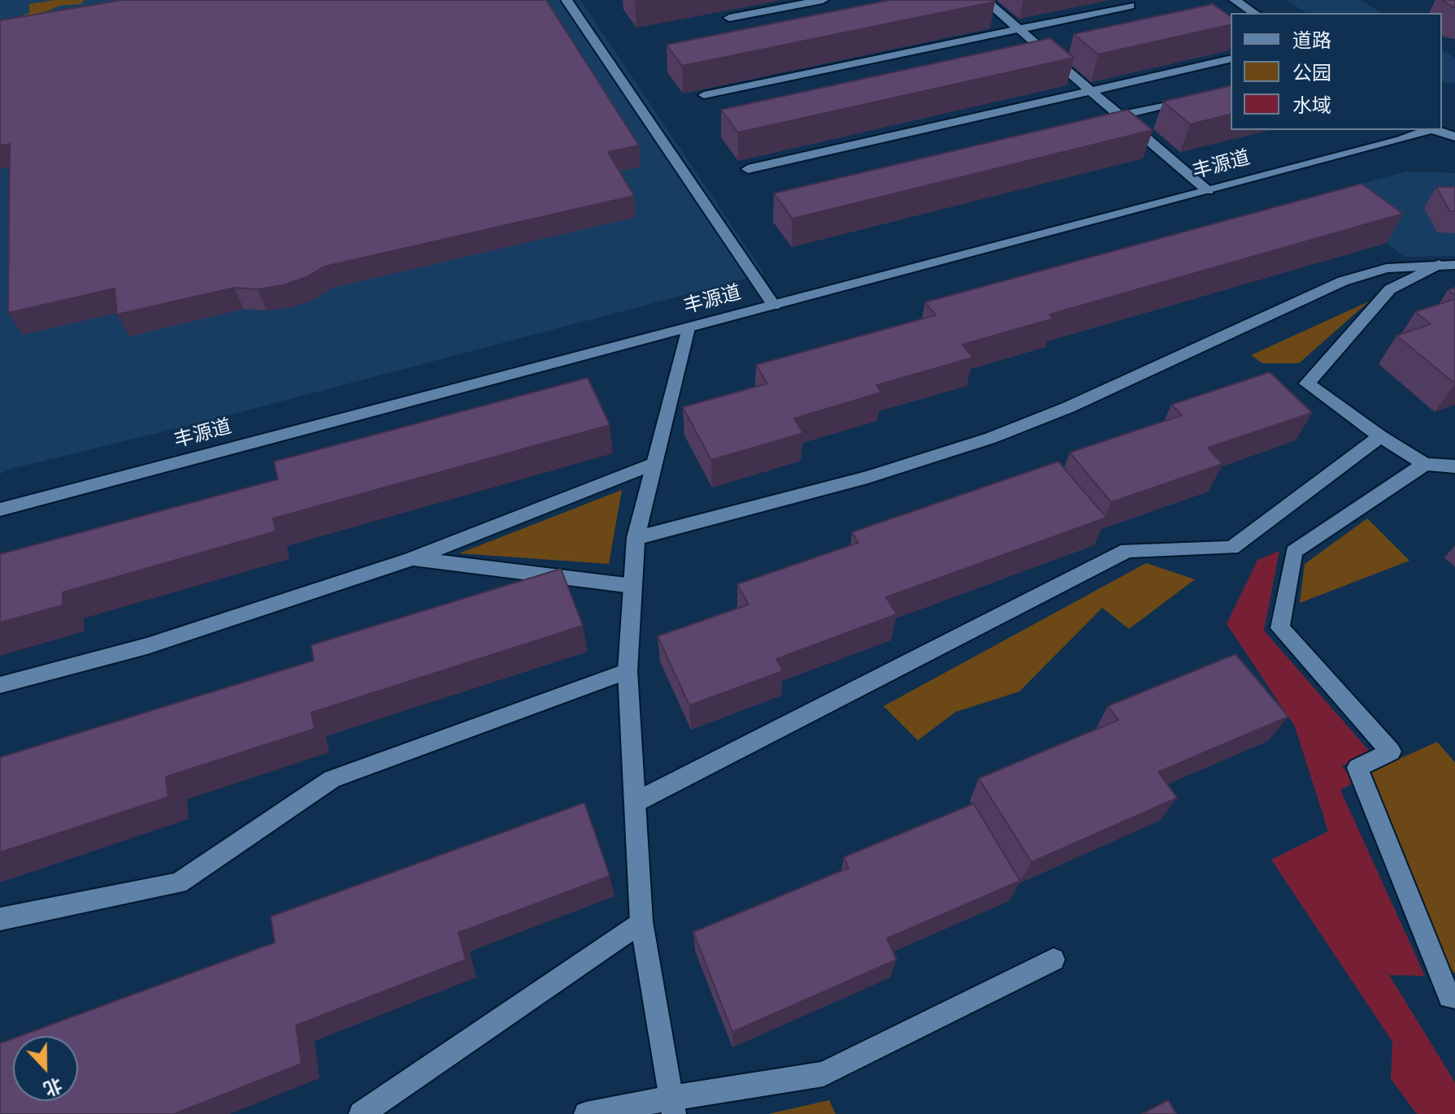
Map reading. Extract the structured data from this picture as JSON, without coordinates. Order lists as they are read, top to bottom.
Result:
{
  "streets": {
    "street": ["丰源道"]
  },
  "legend": ["道路", "公园", "水域"],
  "north": "bottom"
}
